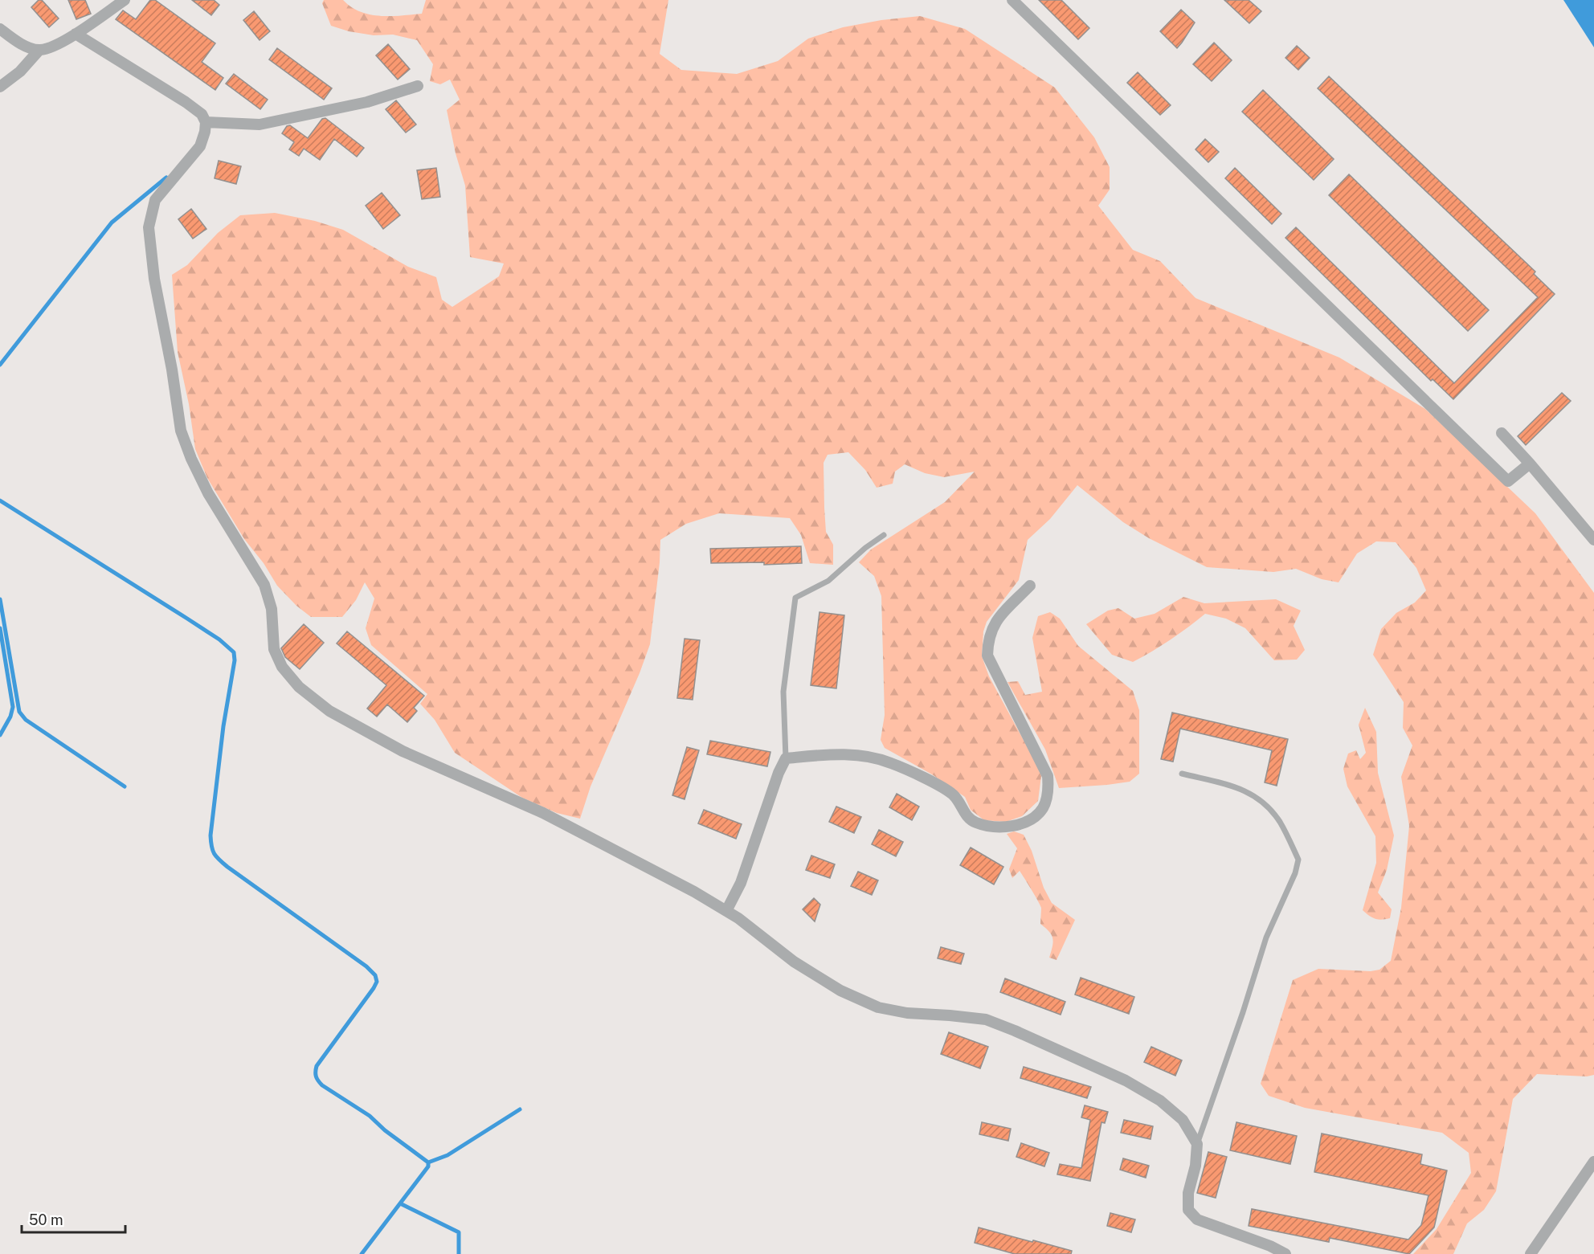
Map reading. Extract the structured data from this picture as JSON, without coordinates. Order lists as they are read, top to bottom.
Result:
{
  "scale_bar": "50 m"
}
